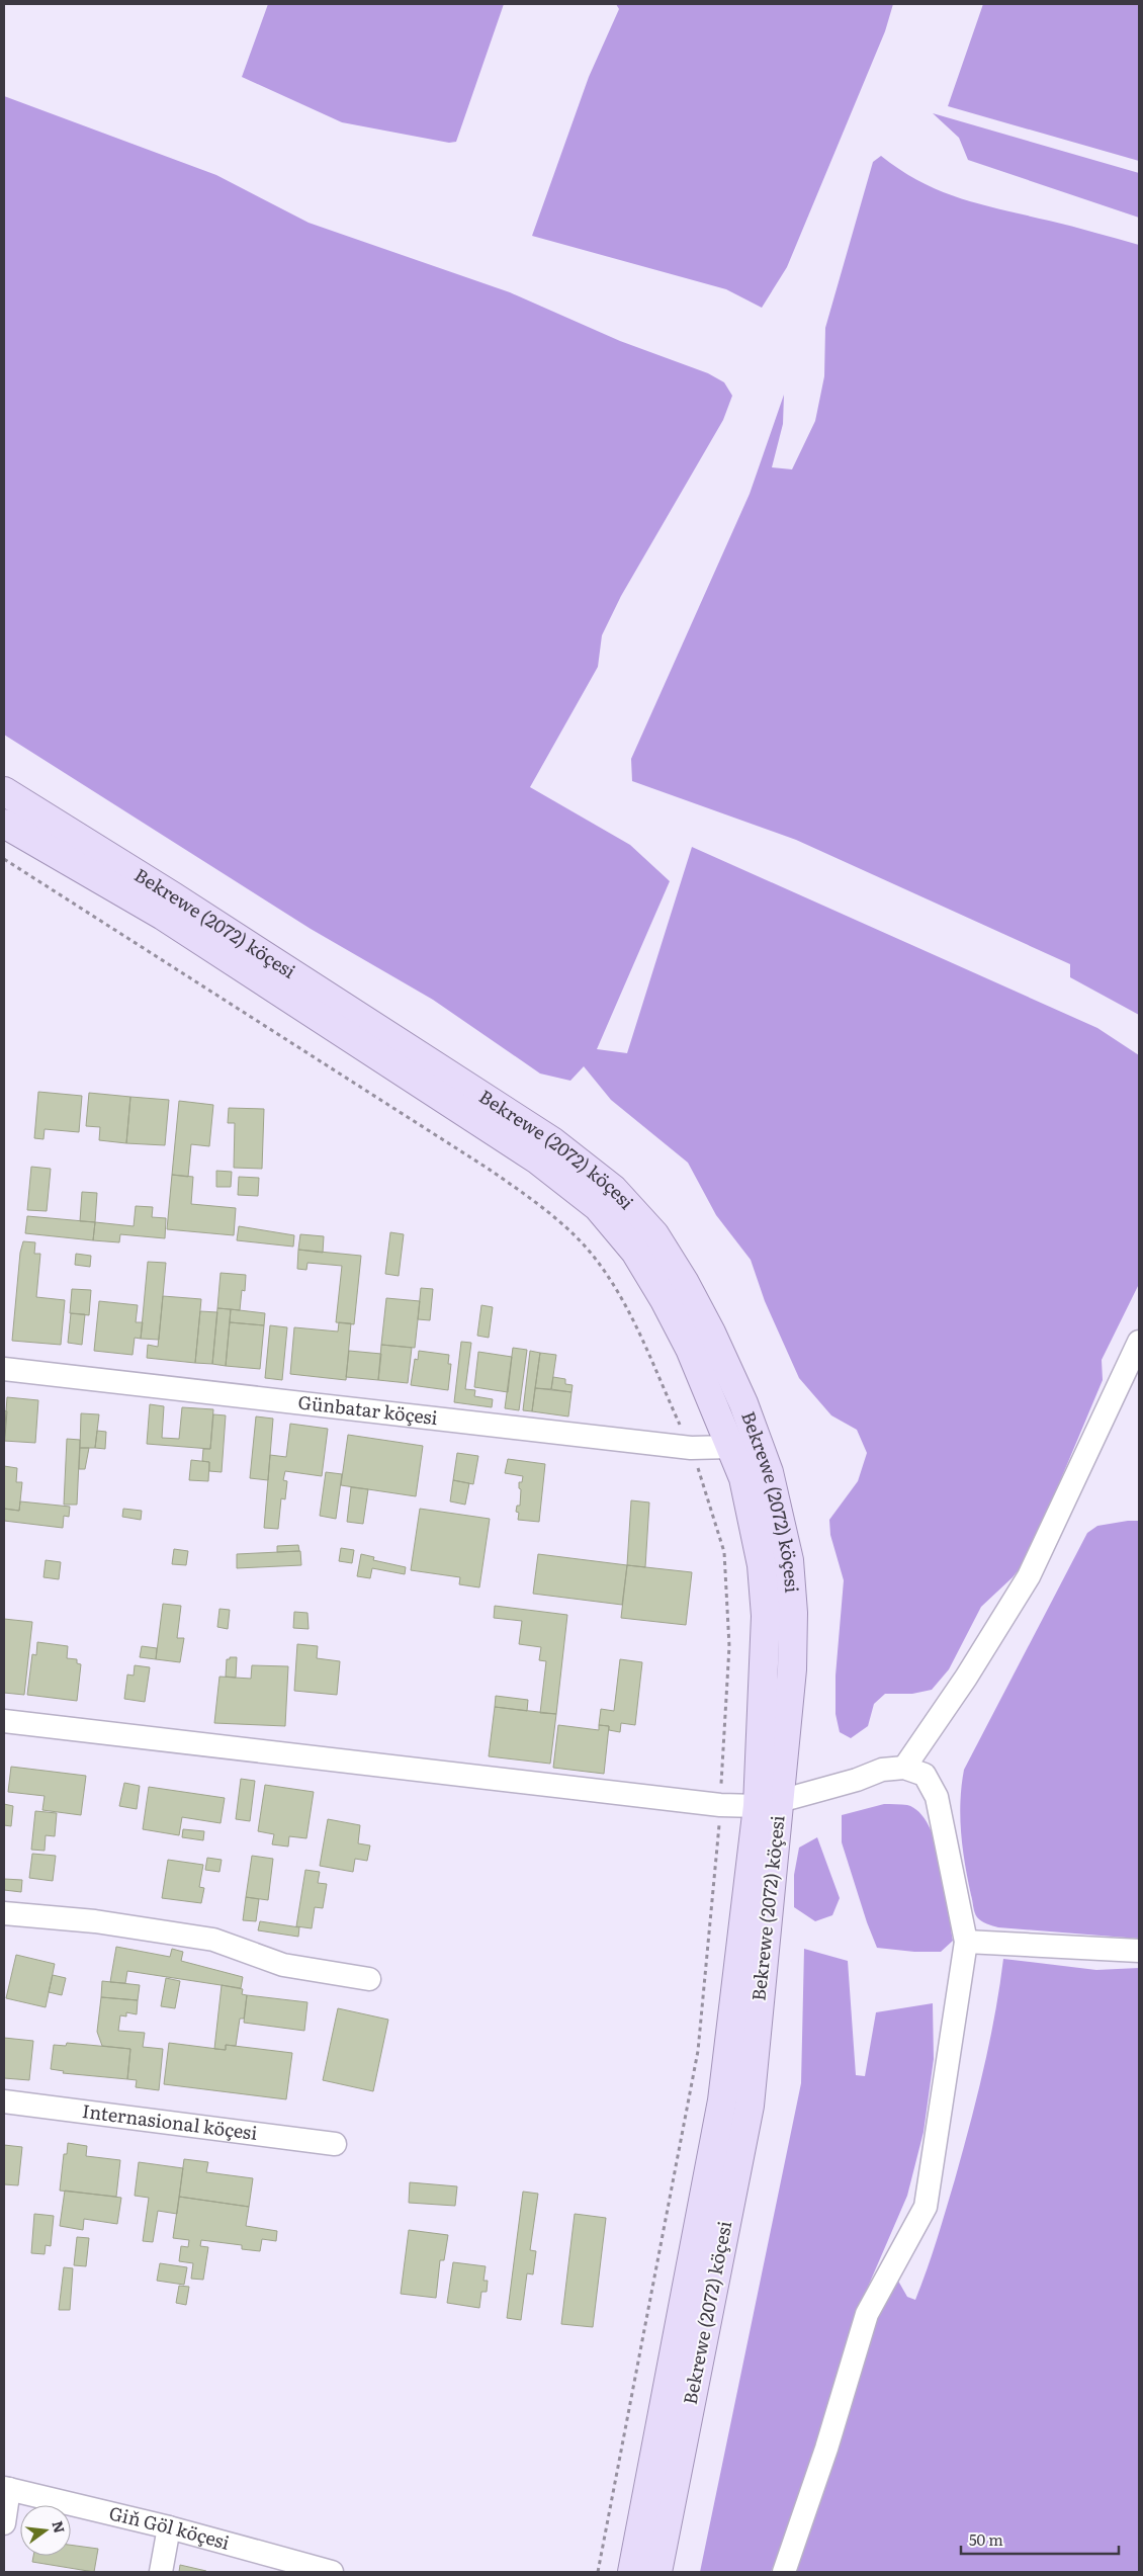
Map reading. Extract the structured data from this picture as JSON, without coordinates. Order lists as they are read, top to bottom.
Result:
{
  "streets": {
    "main road": ["Bekrewe (2072) köçesi"],
    "street": ["Günbatar köçesi", "Internasional köçesi", "Giň Göl köçesi"]
  },
  "crossings": [
    ["Bekrewe (2072) köçesi", "Günbatar köçesi"]
  ],
  "scale_bar": "50 m",
  "north": "right"
}
